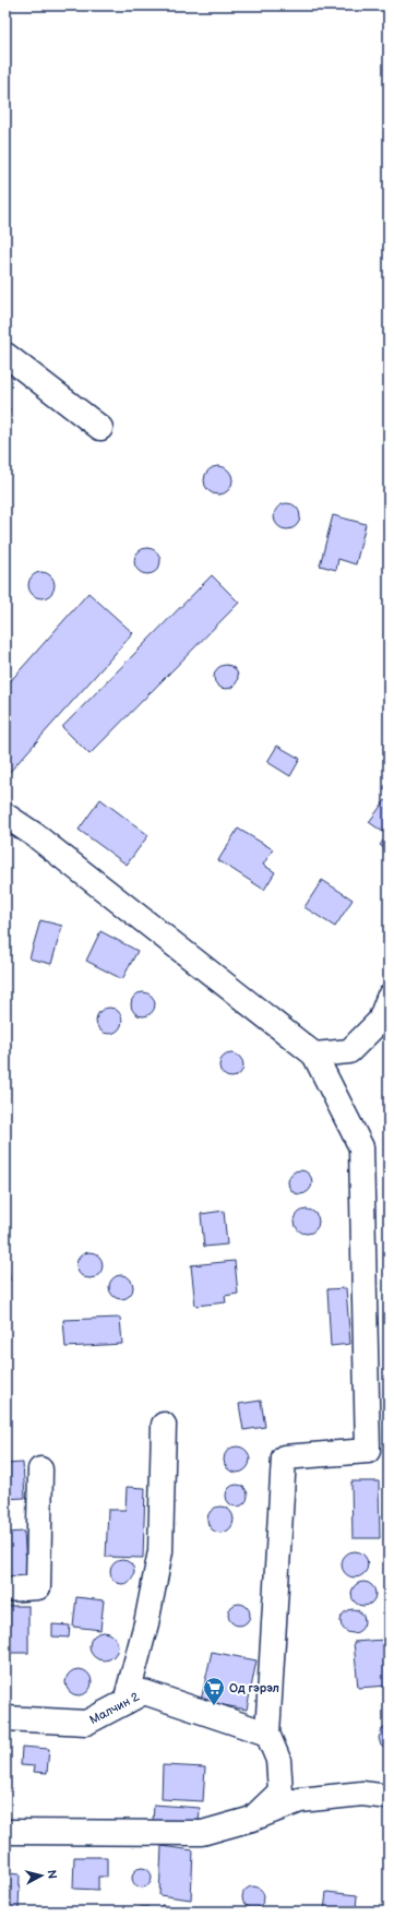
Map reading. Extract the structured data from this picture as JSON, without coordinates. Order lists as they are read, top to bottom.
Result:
{
  "streets": {
    "street": ["Малчин 2"]
  },
  "places": {
    "supermarket": ["Од гэрэл"]
  },
  "north": "right"
}
